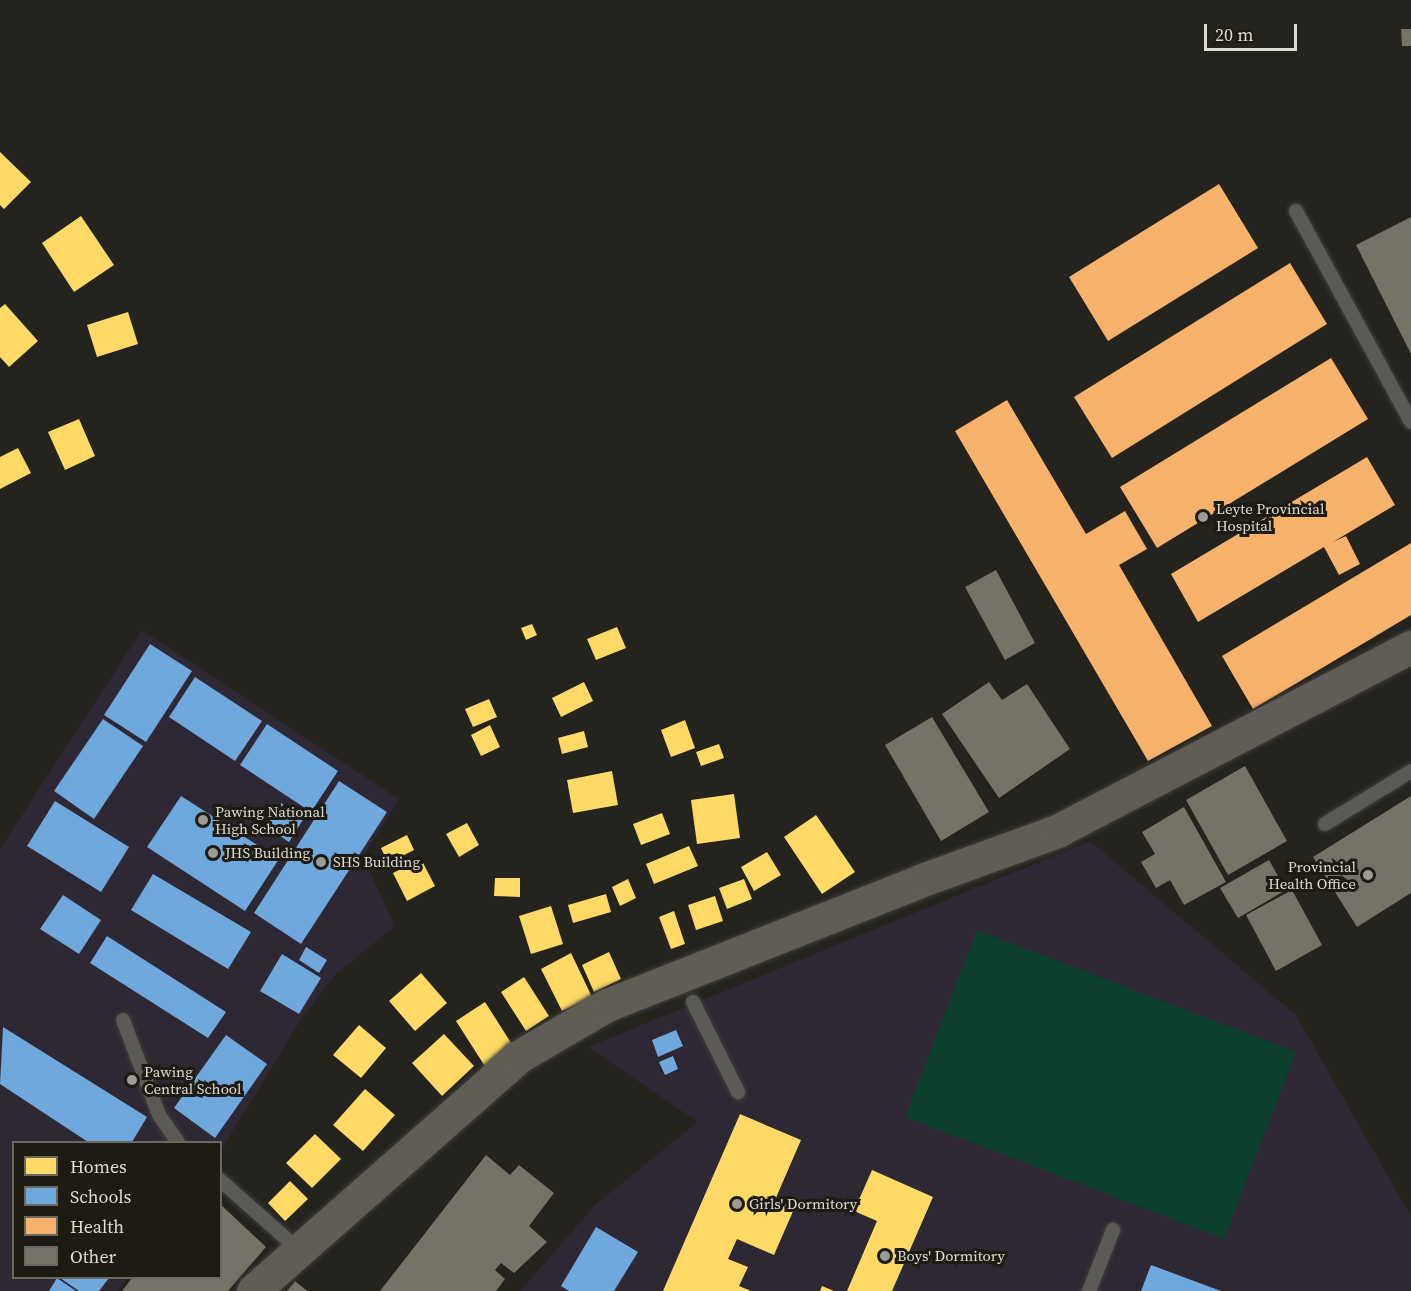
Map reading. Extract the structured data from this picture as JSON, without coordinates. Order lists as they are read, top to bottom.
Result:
{
  "places": [
    "Leyte Provincial Hospital",
    "Pawing National High School",
    "JHS Building",
    "SHS Building",
    "Provincial Health Office",
    "Pawing Central School",
    "Girls' Dormitory",
    "Boys' Dormitory"
  ],
  "legend": [
    "Homes",
    "Schools",
    "Health",
    "Other"
  ],
  "scale_bar": "20 m"
}
